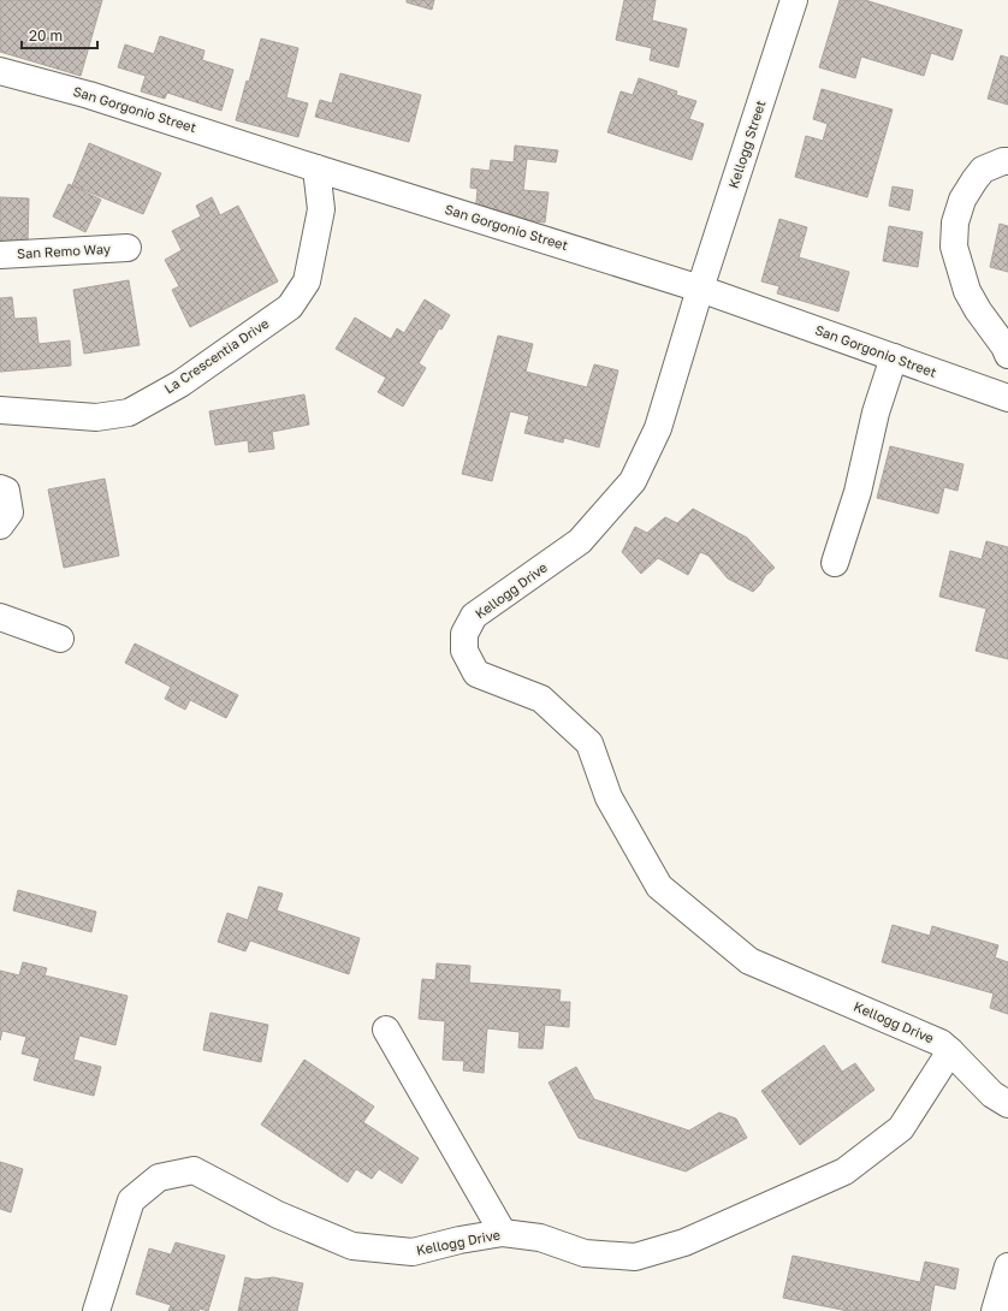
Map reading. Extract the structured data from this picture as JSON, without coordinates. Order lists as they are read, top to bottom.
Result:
{
  "streets": {
    "street": [
      "San Gorgonio Street",
      "Kellogg Street",
      "San Remo Way",
      "La Crescentia Drive",
      "Kellogg Drive"
    ]
  },
  "crossings": [
    ["San Gorgonio Street", "Kellogg Street"],
    ["San Gorgonio Street", "La Crescentia Drive"],
    ["San Gorgonio Street", "Kellogg Drive"],
    ["Kellogg Street", "Kellogg Drive"]
  ],
  "scale_bar": "20 m"
}
